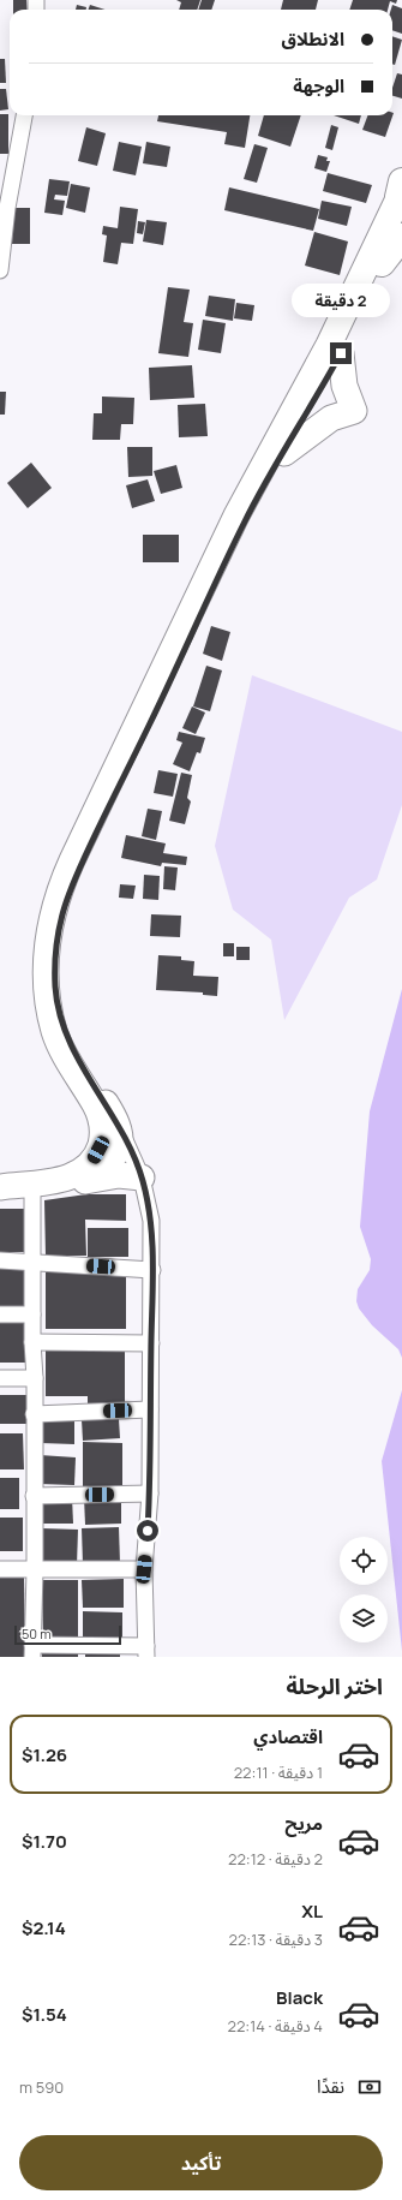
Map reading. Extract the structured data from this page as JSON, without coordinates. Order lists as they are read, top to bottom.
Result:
{
  "scale_bar": "50 m",
  "page": {
    "banner": ["الانطلاق", "الوجهة"],
    "bubble": "2 دقيقة",
    "scale": "50 m",
    "heading": "اختر الرحلة",
    "list": [
      {
        "name": "اقتصادي",
        "note": "1 دقيقة · 22:11",
        "value": "$1.26"
      },
      {
        "name": "مريح",
        "note": "2 دقيقة · 22:12",
        "value": "$1.70"
      },
      {
        "name": "XL",
        "note": "3 دقيقة · 22:13",
        "value": "$2.14"
      },
      {
        "name": "Black",
        "note": "4 دقيقة · 22:14",
        "value": "$1.54"
      }
    ],
    "pay": ["نقدًا", "590 m"],
    "buttons": "تأكيد"
  }
}
